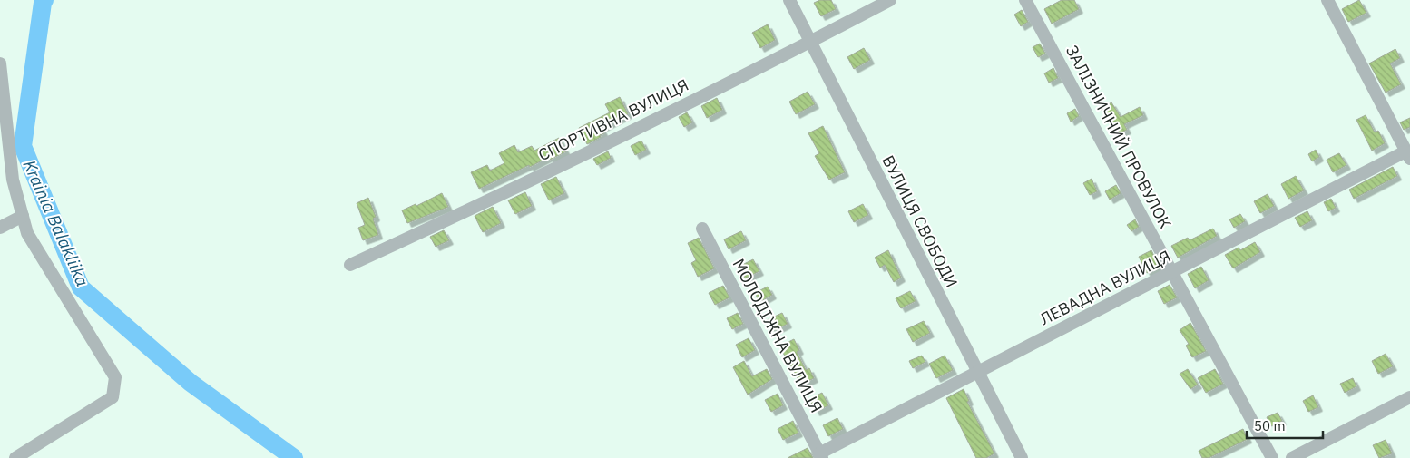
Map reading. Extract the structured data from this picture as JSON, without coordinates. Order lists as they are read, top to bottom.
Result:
{
  "streets": {
    "street": [
      "СПОРТИВНА ВУЛИЦЯ",
      "ЗАЛІЗНИЧНИЙ ПРОВУЛОК",
      "ВУЛИЦЯ СВОБОДИ",
      "ЛЕВАДНА ВУЛИЦЯ",
      "МОЛОДІЖНА ВУЛИЦЯ"
    ]
  },
  "crossings": [
    ["СПОРТИВНА ВУЛИЦЯ", "ВУЛИЦЯ СВОБОДИ"],
    ["ЗАЛІЗНИЧНИЙ ПРОВУЛОК", "ЛЕВАДНА ВУЛИЦЯ"],
    ["ВУЛИЦЯ СВОБОДИ", "ЛЕВАДНА ВУЛИЦЯ"],
    ["ЛЕВАДНА ВУЛИЦЯ", "МОЛОДІЖНА ВУЛИЦЯ"]
  ],
  "water": ["Krainia Balakliika"],
  "scale_bar": "50 m"
}
